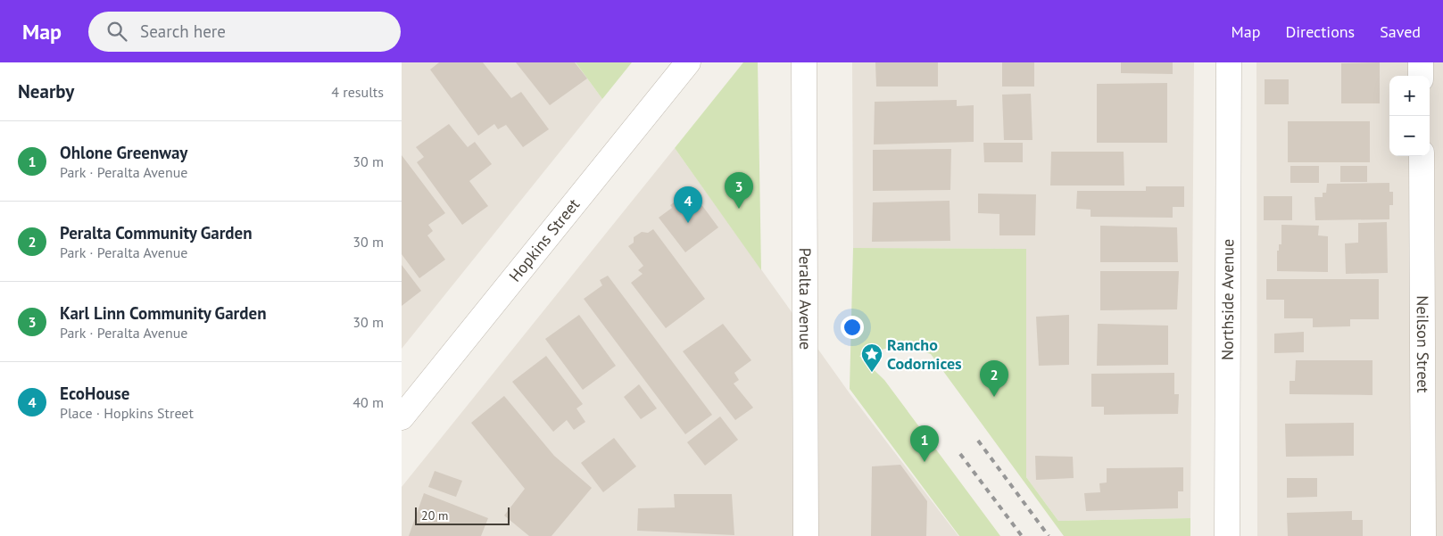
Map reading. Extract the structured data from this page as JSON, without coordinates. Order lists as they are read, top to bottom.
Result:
{
  "streets": {
    "street": [
      "Hopkins Street",
      "Peralta Avenue",
      "Northside Avenue",
      "Neilson Street"
    ]
  },
  "places": {
    "place": ["Rancho Codornices"]
  },
  "scale_bar": "20 m",
  "page": {
    "header": "Map",
    "search": "Search here",
    "nav": ["Map", "Directions", "Saved"],
    "heading": ["Nearby", "4 results"],
    "map_buttons": ["+", "−"],
    "list": [
      {
        "mark": "1",
        "name": "Ohlone Greenway",
        "note": "Park · Peralta Avenue",
        "value": "30 m"
      },
      {
        "mark": "2",
        "name": "Peralta Community Garden",
        "note": "Park · Peralta Avenue",
        "value": "30 m"
      },
      {
        "mark": "3",
        "name": "Karl Linn Community Garden",
        "note": "Park · Peralta Avenue",
        "value": "30 m"
      },
      {
        "mark": "4",
        "name": "EcoHouse",
        "note": "Place · Hopkins Street",
        "value": "40 m"
      }
    ],
    "pins": [
      "3",
      "4",
      "2",
      "1"
    ],
    "scale": "20 m"
  }
}
